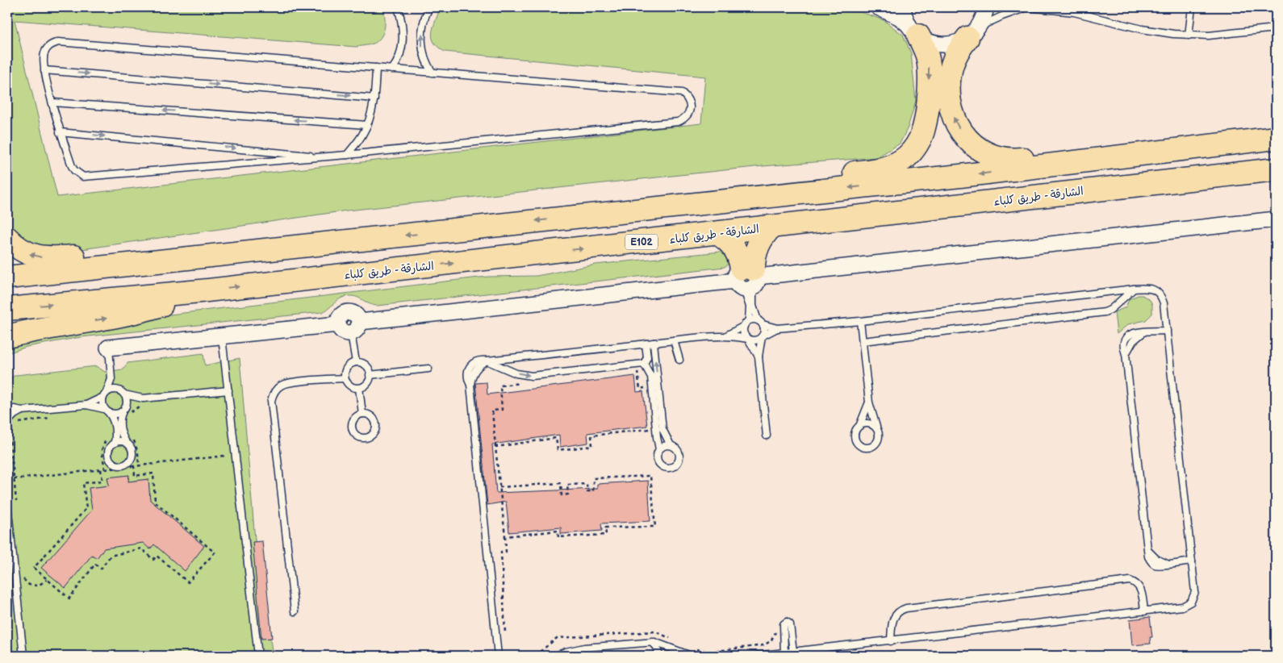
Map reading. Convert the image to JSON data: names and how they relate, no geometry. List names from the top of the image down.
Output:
{
  "streets": {
    "highway": ["الشارقة - طريق كلباء", "E102"]
  }
}
